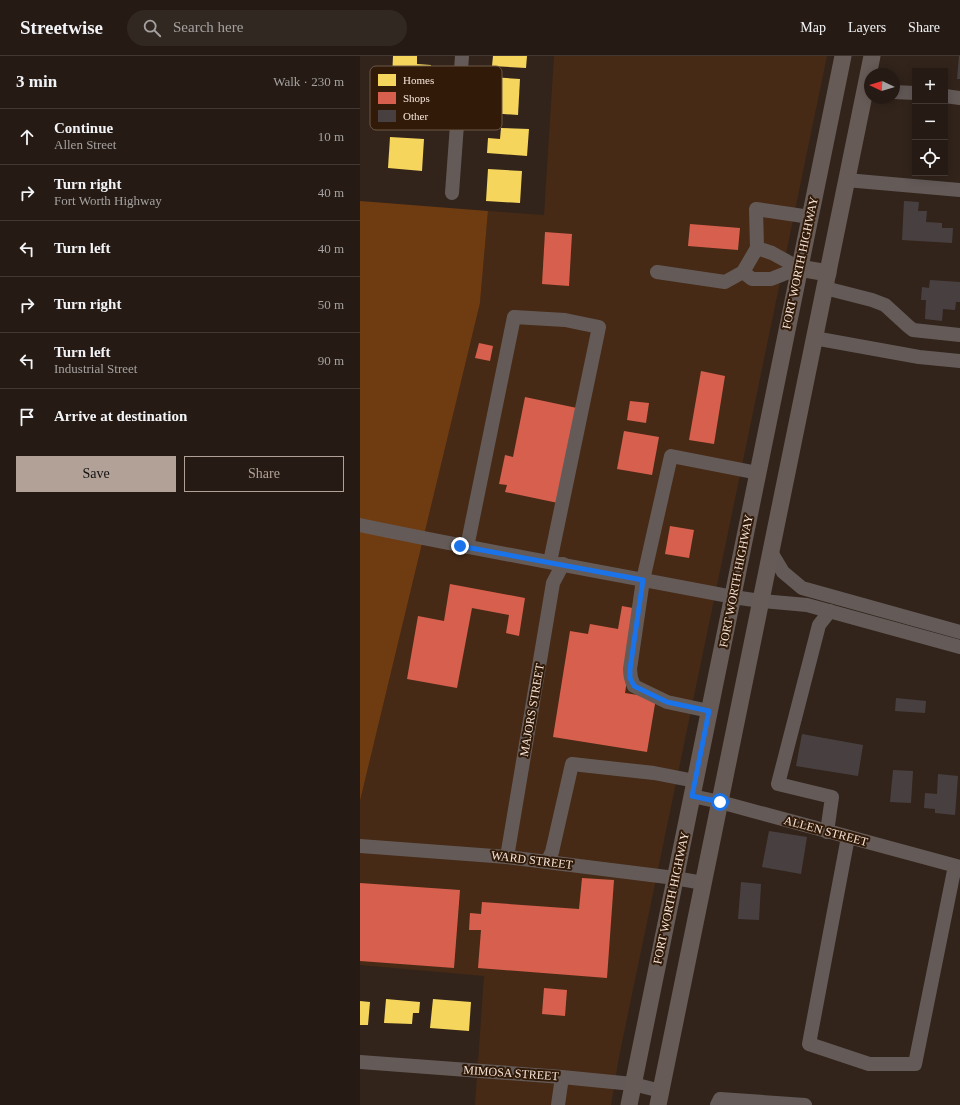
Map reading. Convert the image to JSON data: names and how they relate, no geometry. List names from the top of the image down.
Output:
{
  "streets": {
    "main road": ["FORT WORTH HIGHWAY"],
    "street": [
      "MAJORS STREET",
      "ALLEN STREET",
      "WARD STREET",
      "MIMOSA STREET"
    ]
  },
  "crossings": [
    ["FORT WORTH HIGHWAY", "ALLEN STREET"],
    ["FORT WORTH HIGHWAY", "WARD STREET"],
    ["FORT WORTH HIGHWAY", "MIMOSA STREET"],
    ["MAJORS STREET", "WARD STREET"],
    ["ALLEN STREET", "WARD STREET"]
  ],
  "legend": ["Homes", "Shops", "Other"],
  "north": "left",
  "page": {
    "header": "Streetwise",
    "search": "Search here",
    "nav": ["Map", "Layers", "Share"],
    "heading": ["3 min", "Walk · 230 m"],
    "map_buttons": ["+", "−"],
    "list": [
      ["Continue", "Allen Street", "10 m"],
      ["Turn right", "Fort Worth Highway", "40 m"],
      ["Turn left", "40 m"],
      ["Turn right", "50 m"],
      ["Turn left", "Industrial Street", "90 m"],
      "Arrive at destination"
    ],
    "buttons": ["Save", "Share"]
  }
}
